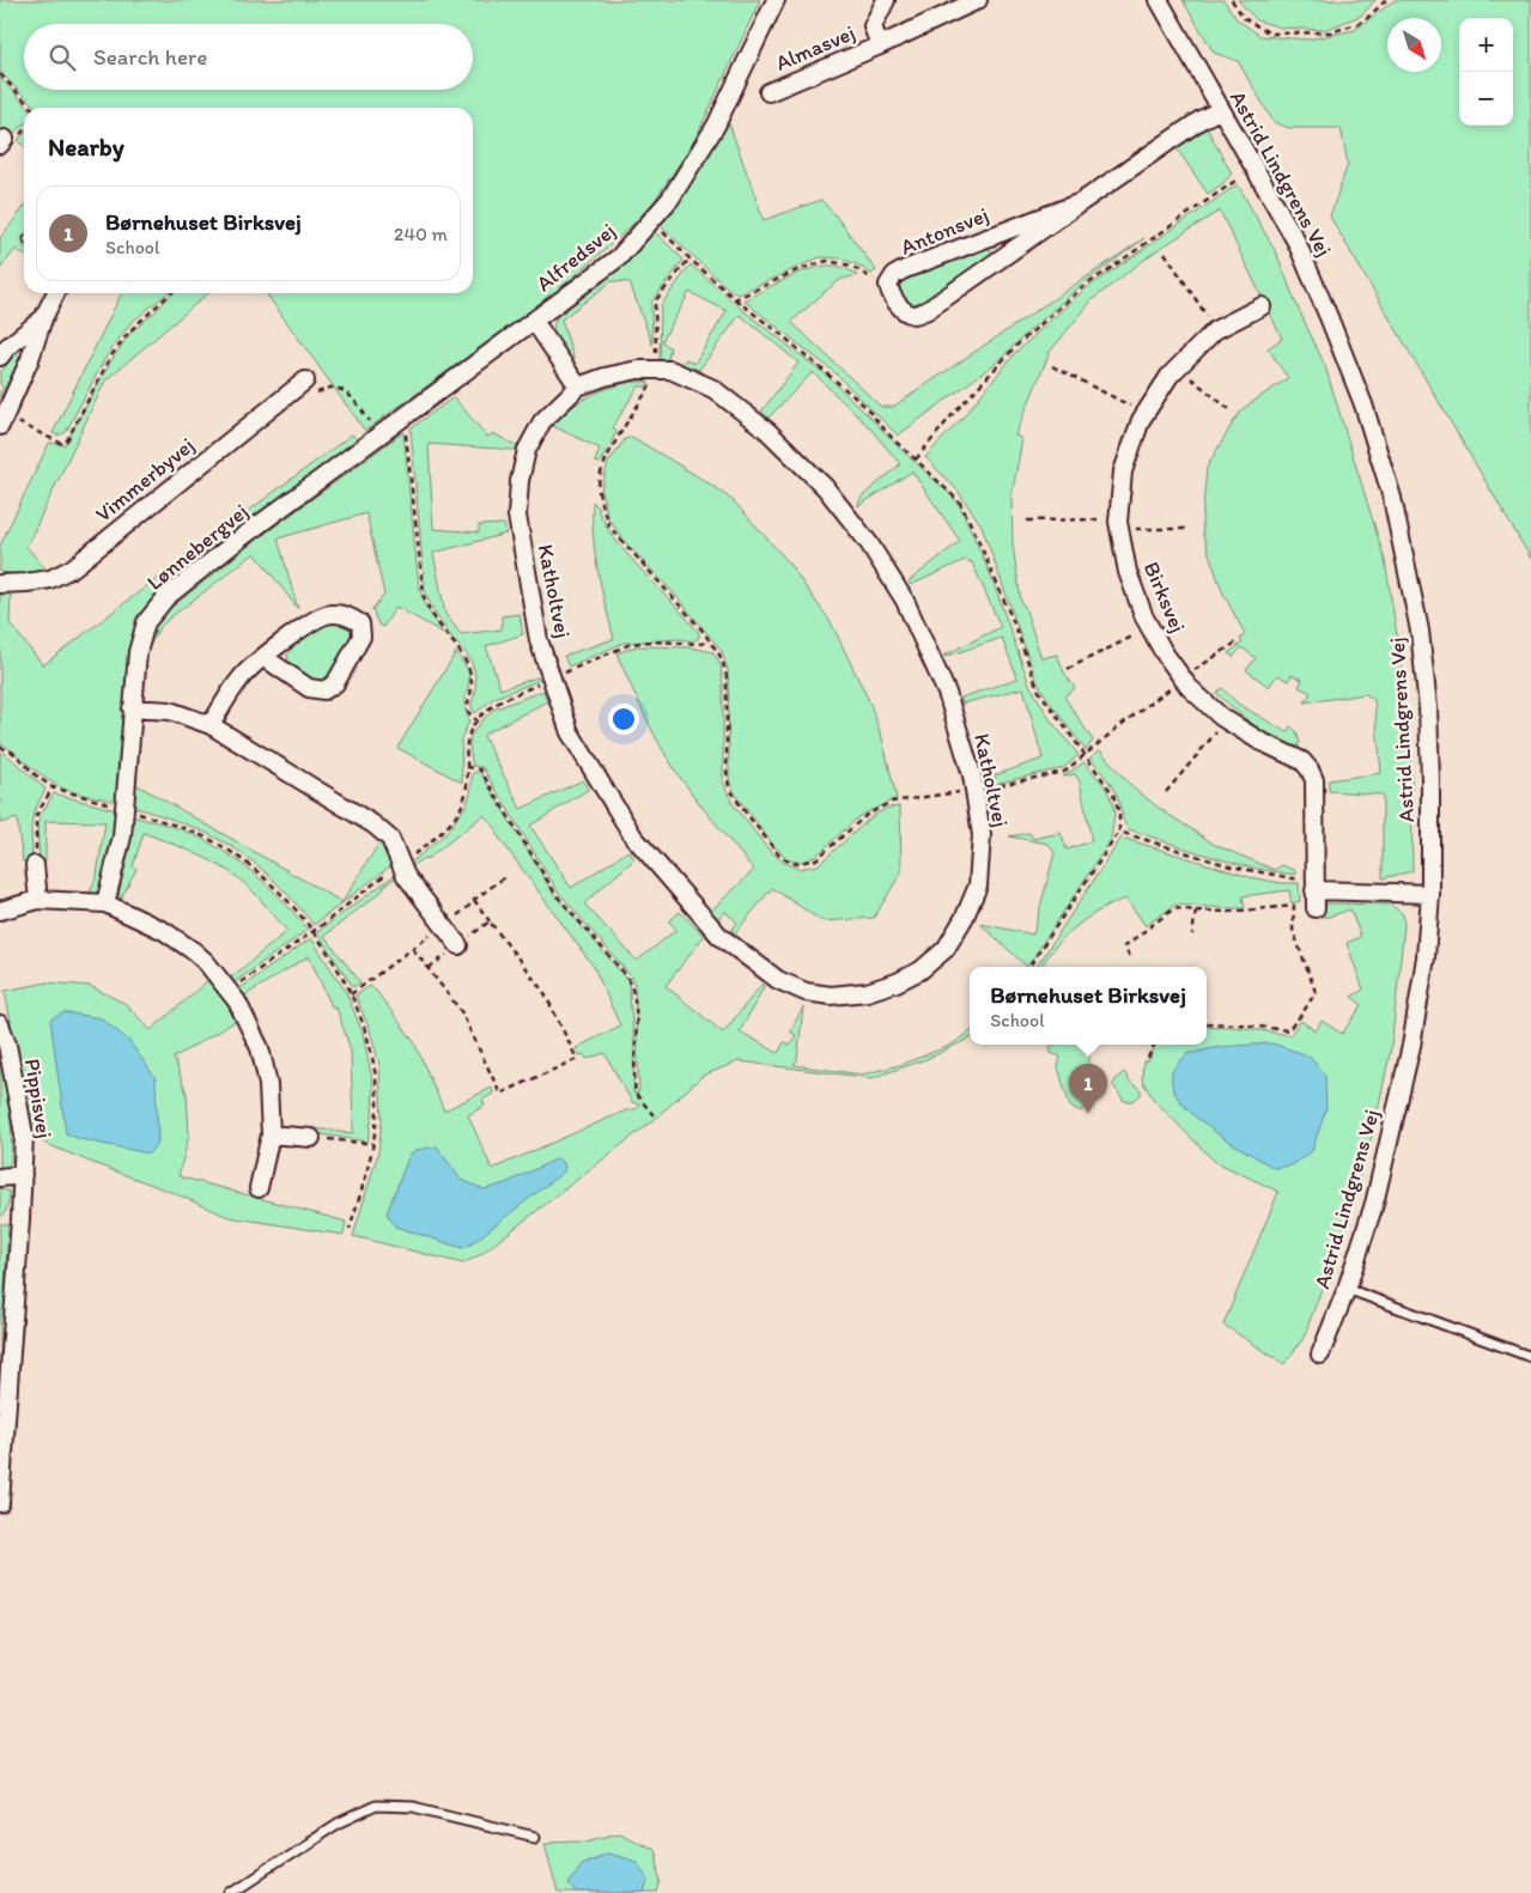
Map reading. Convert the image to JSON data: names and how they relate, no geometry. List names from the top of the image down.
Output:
{
  "streets": {
    "street": [
      "Almasvej",
      "Astrid Lindgrens Vej",
      "Antonsvej",
      "Alfredsvej",
      "Vimmerbyvej",
      "Lønnebergvej",
      "Katholtvej",
      "Birksvej",
      "Pippisvej"
    ]
  },
  "crossings": [
    ["Astrid Lindgrens Vej", "Antonsvej"],
    ["Alfredsvej", "Lønnebergvej"]
  ],
  "north": "bottom right",
  "page": {
    "map_buttons": ["+", "−"],
    "search": "Search here",
    "heading": "Nearby",
    "list": [
      {
        "mark": "1",
        "name": "Børnehuset Birksvej",
        "note": "School",
        "value": "240 m"
      }
    ],
    "popup": ["Børnehuset Birksvej", "School"],
    "pins": "1"
  }
}
